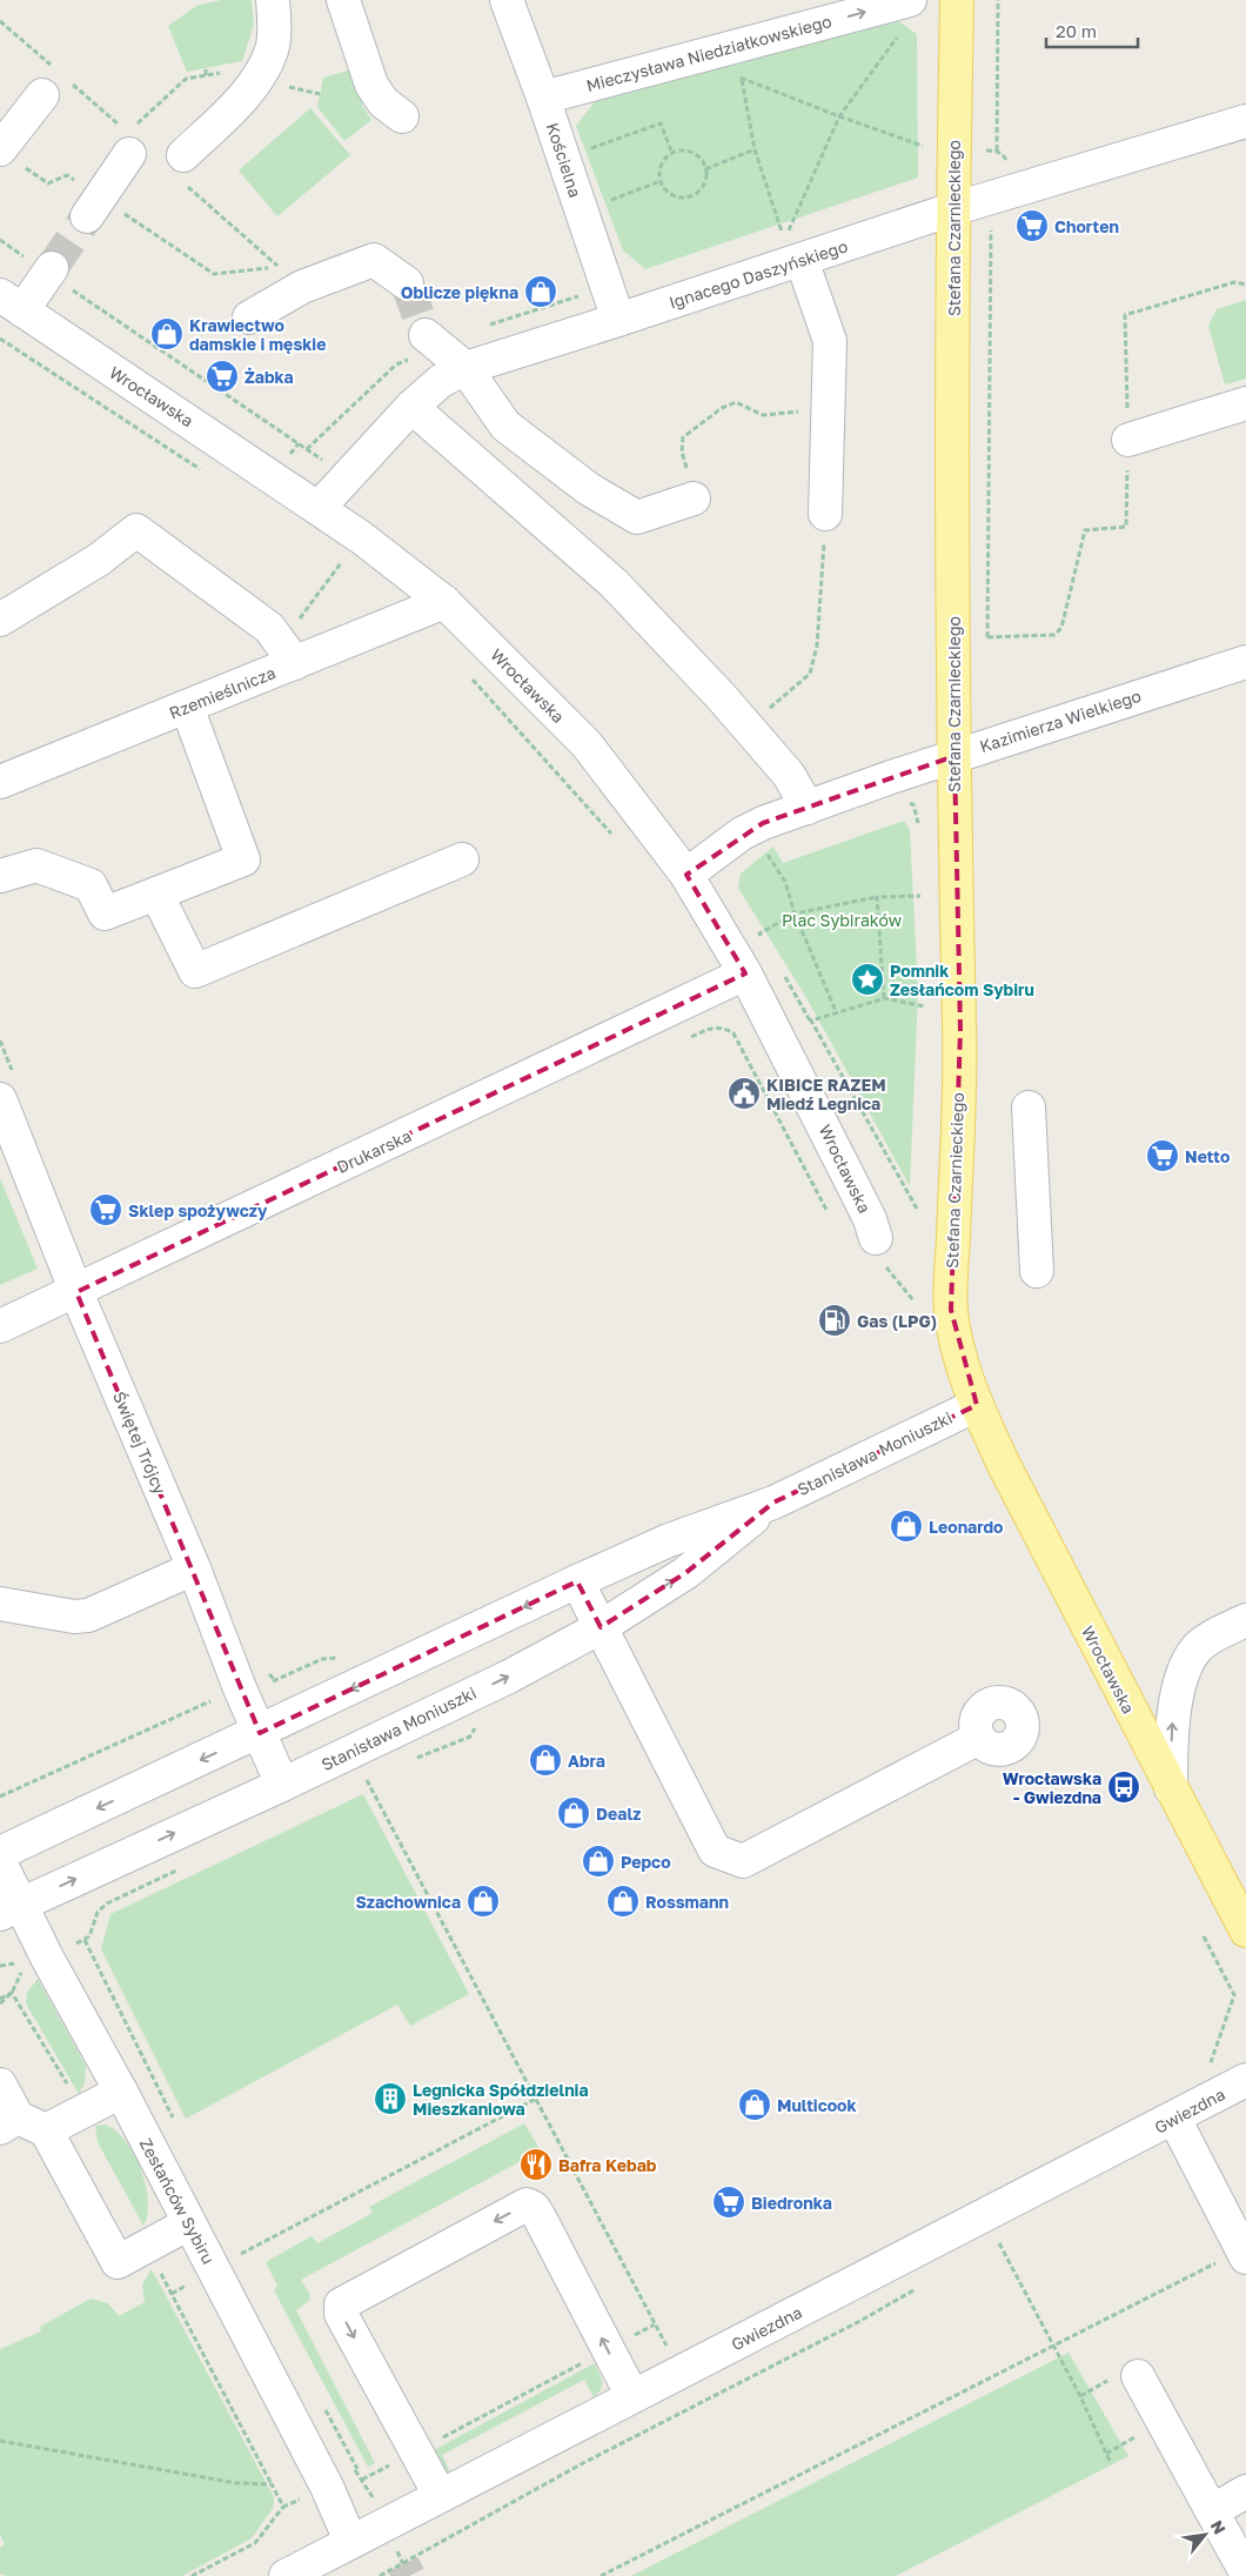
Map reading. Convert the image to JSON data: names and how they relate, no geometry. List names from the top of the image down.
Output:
{
  "streets": {
    "main road": ["Stefana Czarnieckiego", "Wrocławska"],
    "street": [
      "Mieczysława Niedziałkowskiego",
      "Kościelna",
      "Ignacego Daszyńskiego",
      "Rzemieślnicza",
      "Kazimierza Wielkiego",
      "Drukarska",
      "Świętej Trójcy",
      "Stanisława Moniuszki",
      "Gwiezdna",
      "Zesłańców Sybiru"
    ]
  },
  "crossings": [
    ["Mieczysława Niedziałkowskiego", "Kościelna"],
    ["Kościelna", "Ignacego Daszyńskiego"],
    ["Stefana Czarnieckiego", "Ignacego Daszyńskiego"],
    ["Stefana Czarnieckiego", "Wrocławska"],
    ["Stefana Czarnieckiego", "Kazimierza Wielkiego"],
    ["Stefana Czarnieckiego", "Stanisława Moniuszki"],
    ["Ignacego Daszyńskiego", "Wrocławska"],
    ["Wrocławska", "Rzemieślnicza"],
    ["Wrocławska", "Kazimierza Wielkiego"],
    ["Wrocławska", "Drukarska"],
    ["Wrocławska", "Stanisława Moniuszki"],
    ["Drukarska", "Świętej Trójcy"],
    ["Świętej Trójcy", "Stanisława Moniuszki"],
    ["Stanisława Moniuszki", "Zesłańców Sybiru"],
    ["Gwiezdna", "Zesłańców Sybiru"]
  ],
  "one_way": ["Mieczysława Niedziałkowskiego"],
  "parks": ["Plac Sybiraków"],
  "places": {
    "supermarket": [
      "Chorten",
      "Żabka",
      "Netto",
      "Sklep spożywczy",
      "Biedronka"
    ],
    "shop": [
      "Oblicze piękna",
      "Krawiectwo damskie i męskie",
      "Leonardo",
      "Abra",
      "Dealz",
      "Pepco",
      "Szachownica",
      "Rossmann",
      "Multicook"
    ],
    "place": ["Pomnik Zesłańcom Sybiru"],
    "public building": ["KIBICE RAZEM Miedź Legnica"],
    "fuel station": ["Gas (LPG)"],
    "bus stop": ["Wrocławska - Gwiezdna"],
    "building": ["Legnicka Spółdzielnia Mieszkaniowa"],
    "restaurant": ["Bafra Kebab"]
  },
  "scale_bar": "20 m",
  "north": "top right"
}
